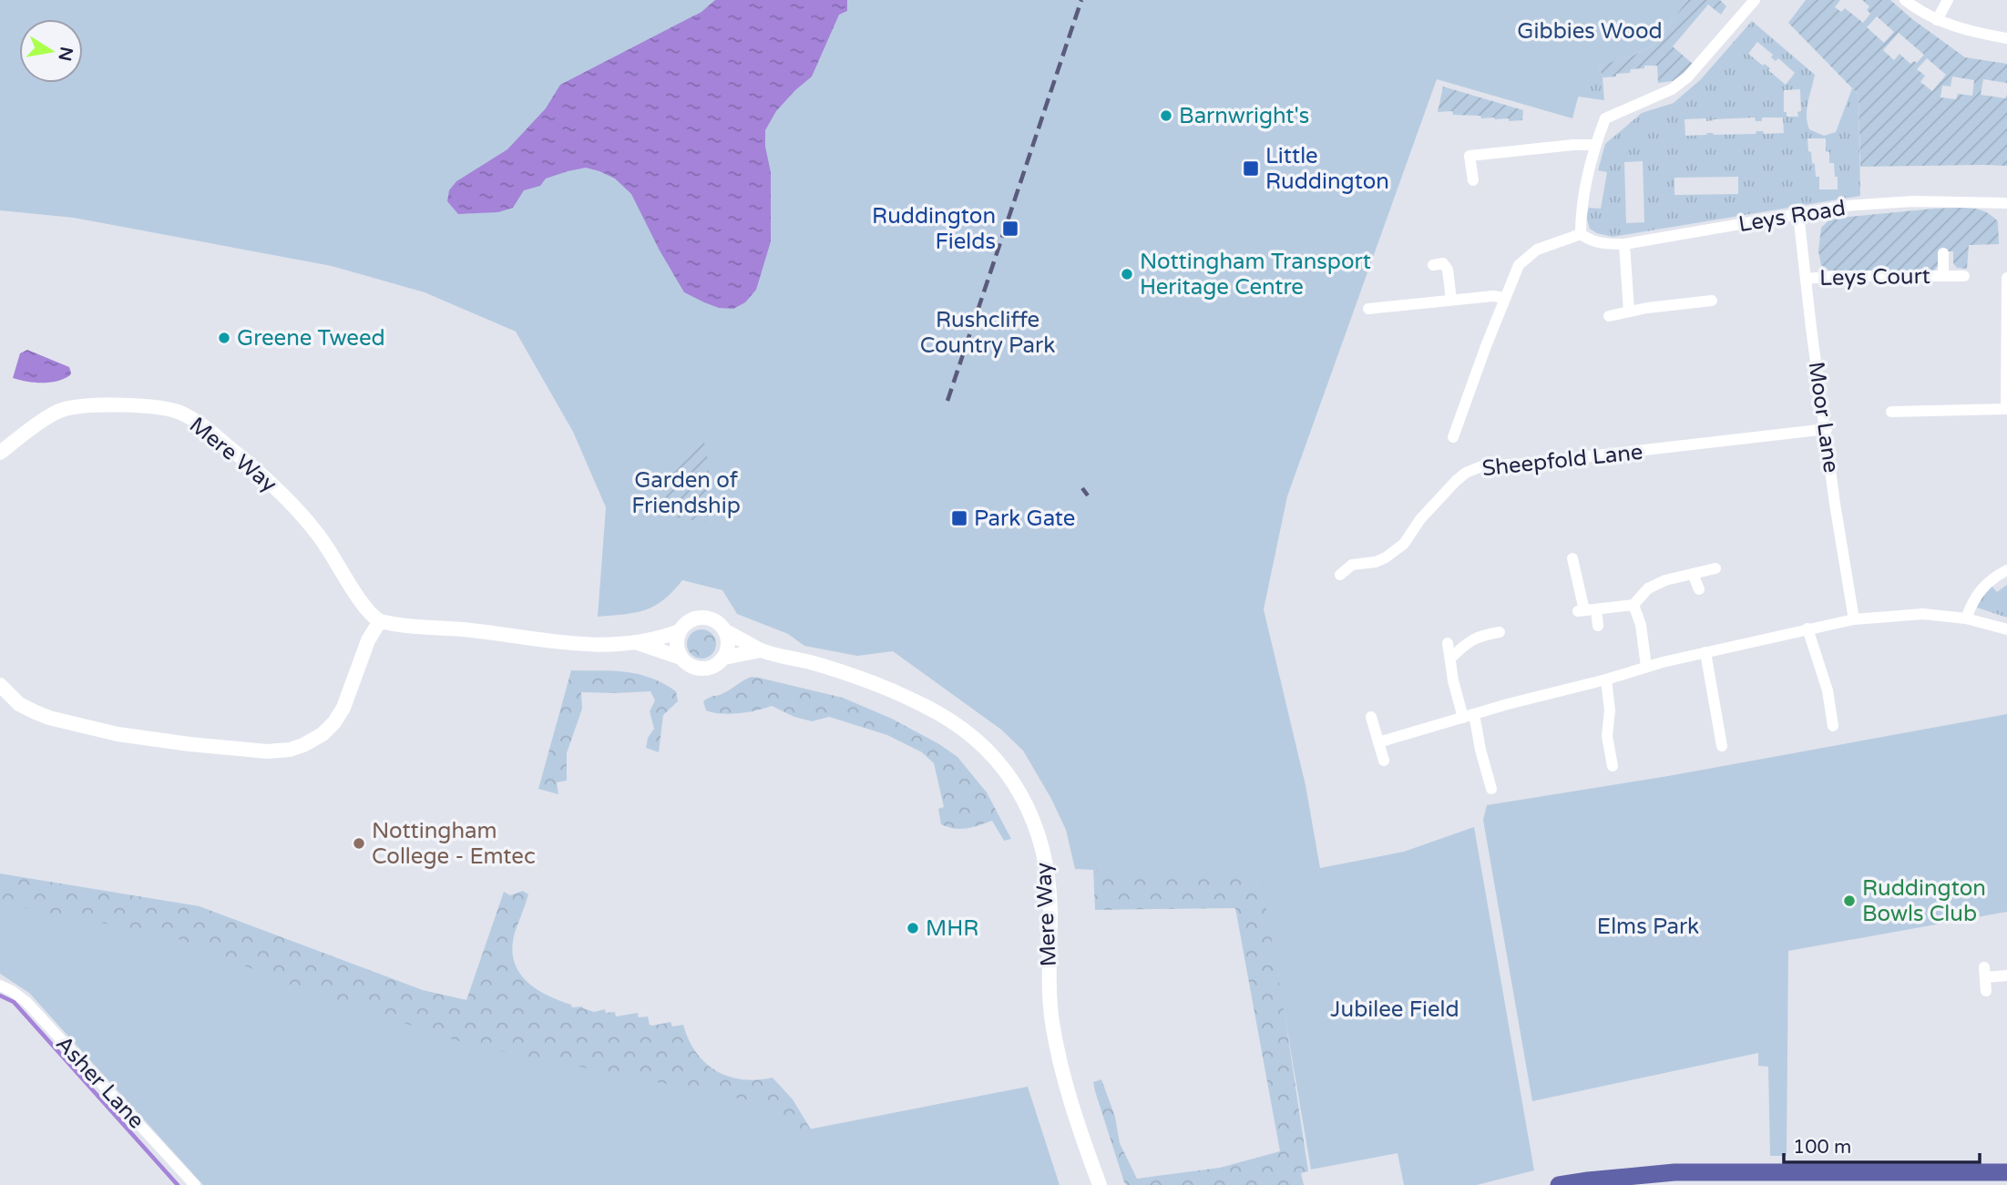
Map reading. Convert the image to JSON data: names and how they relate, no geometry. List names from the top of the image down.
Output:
{
  "streets": {
    "street": [
      "Leys Road",
      "Leys Court",
      "Moor Lane",
      "Mere Way",
      "Sheepfold Lane",
      "Asher Lane"
    ]
  },
  "crossings": [
    ["Leys Road", "Moor Lane"],
    ["Leys Court", "Moor Lane"],
    ["Moor Lane", "Sheepfold Lane"]
  ],
  "parks": [
    "Gibbies Wood",
    "Rushcliffe Country Park",
    "Garden of Friendship",
    "Elms Park",
    "Jubilee Field"
  ],
  "places": {
    "other": [
      "Barnwright's",
      "Nottingham Transport Heritage Centre",
      "Greene Tweed",
      "Nottingham College - Emtec",
      "Ruddington Bowls Club",
      "MHR"
    ],
    "transit": ["Little Ruddington", "Ruddington Fields", "Park Gate"]
  },
  "scale_bar": "100 m",
  "north": "right"
}
